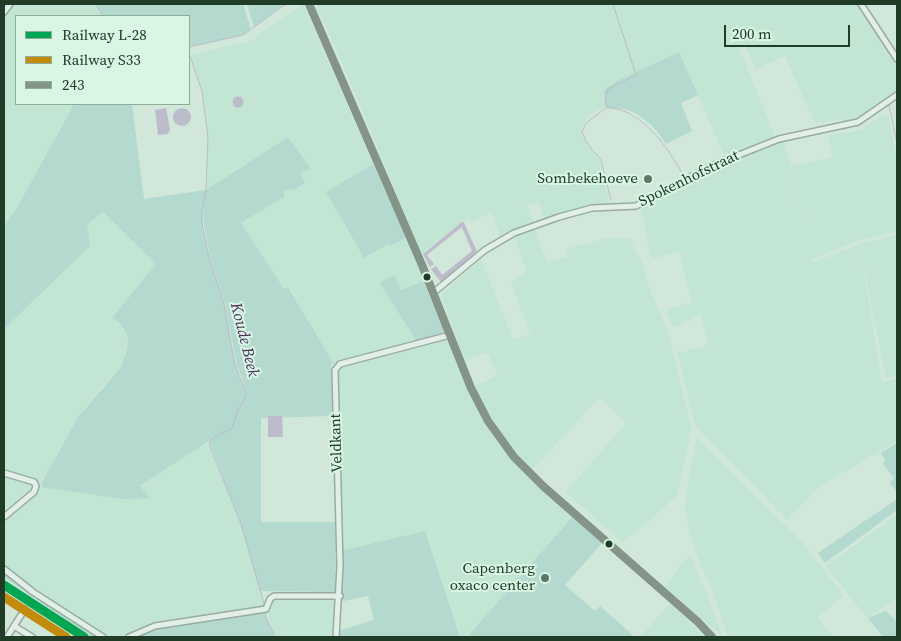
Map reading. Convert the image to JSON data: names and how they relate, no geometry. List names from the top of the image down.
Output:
{
  "streets": {
    "street": ["Spokenhofstraat", "Veldkant"]
  },
  "water": ["Koude Beek"],
  "places": ["Sombekehoeve", "Capenberg oxaco center"],
  "lines": ["transit line 243", "rail line L-28", "rail line S33"],
  "legend": ["Railway L-28", "Railway S33", "243"],
  "scale_bar": "200 m"
}
